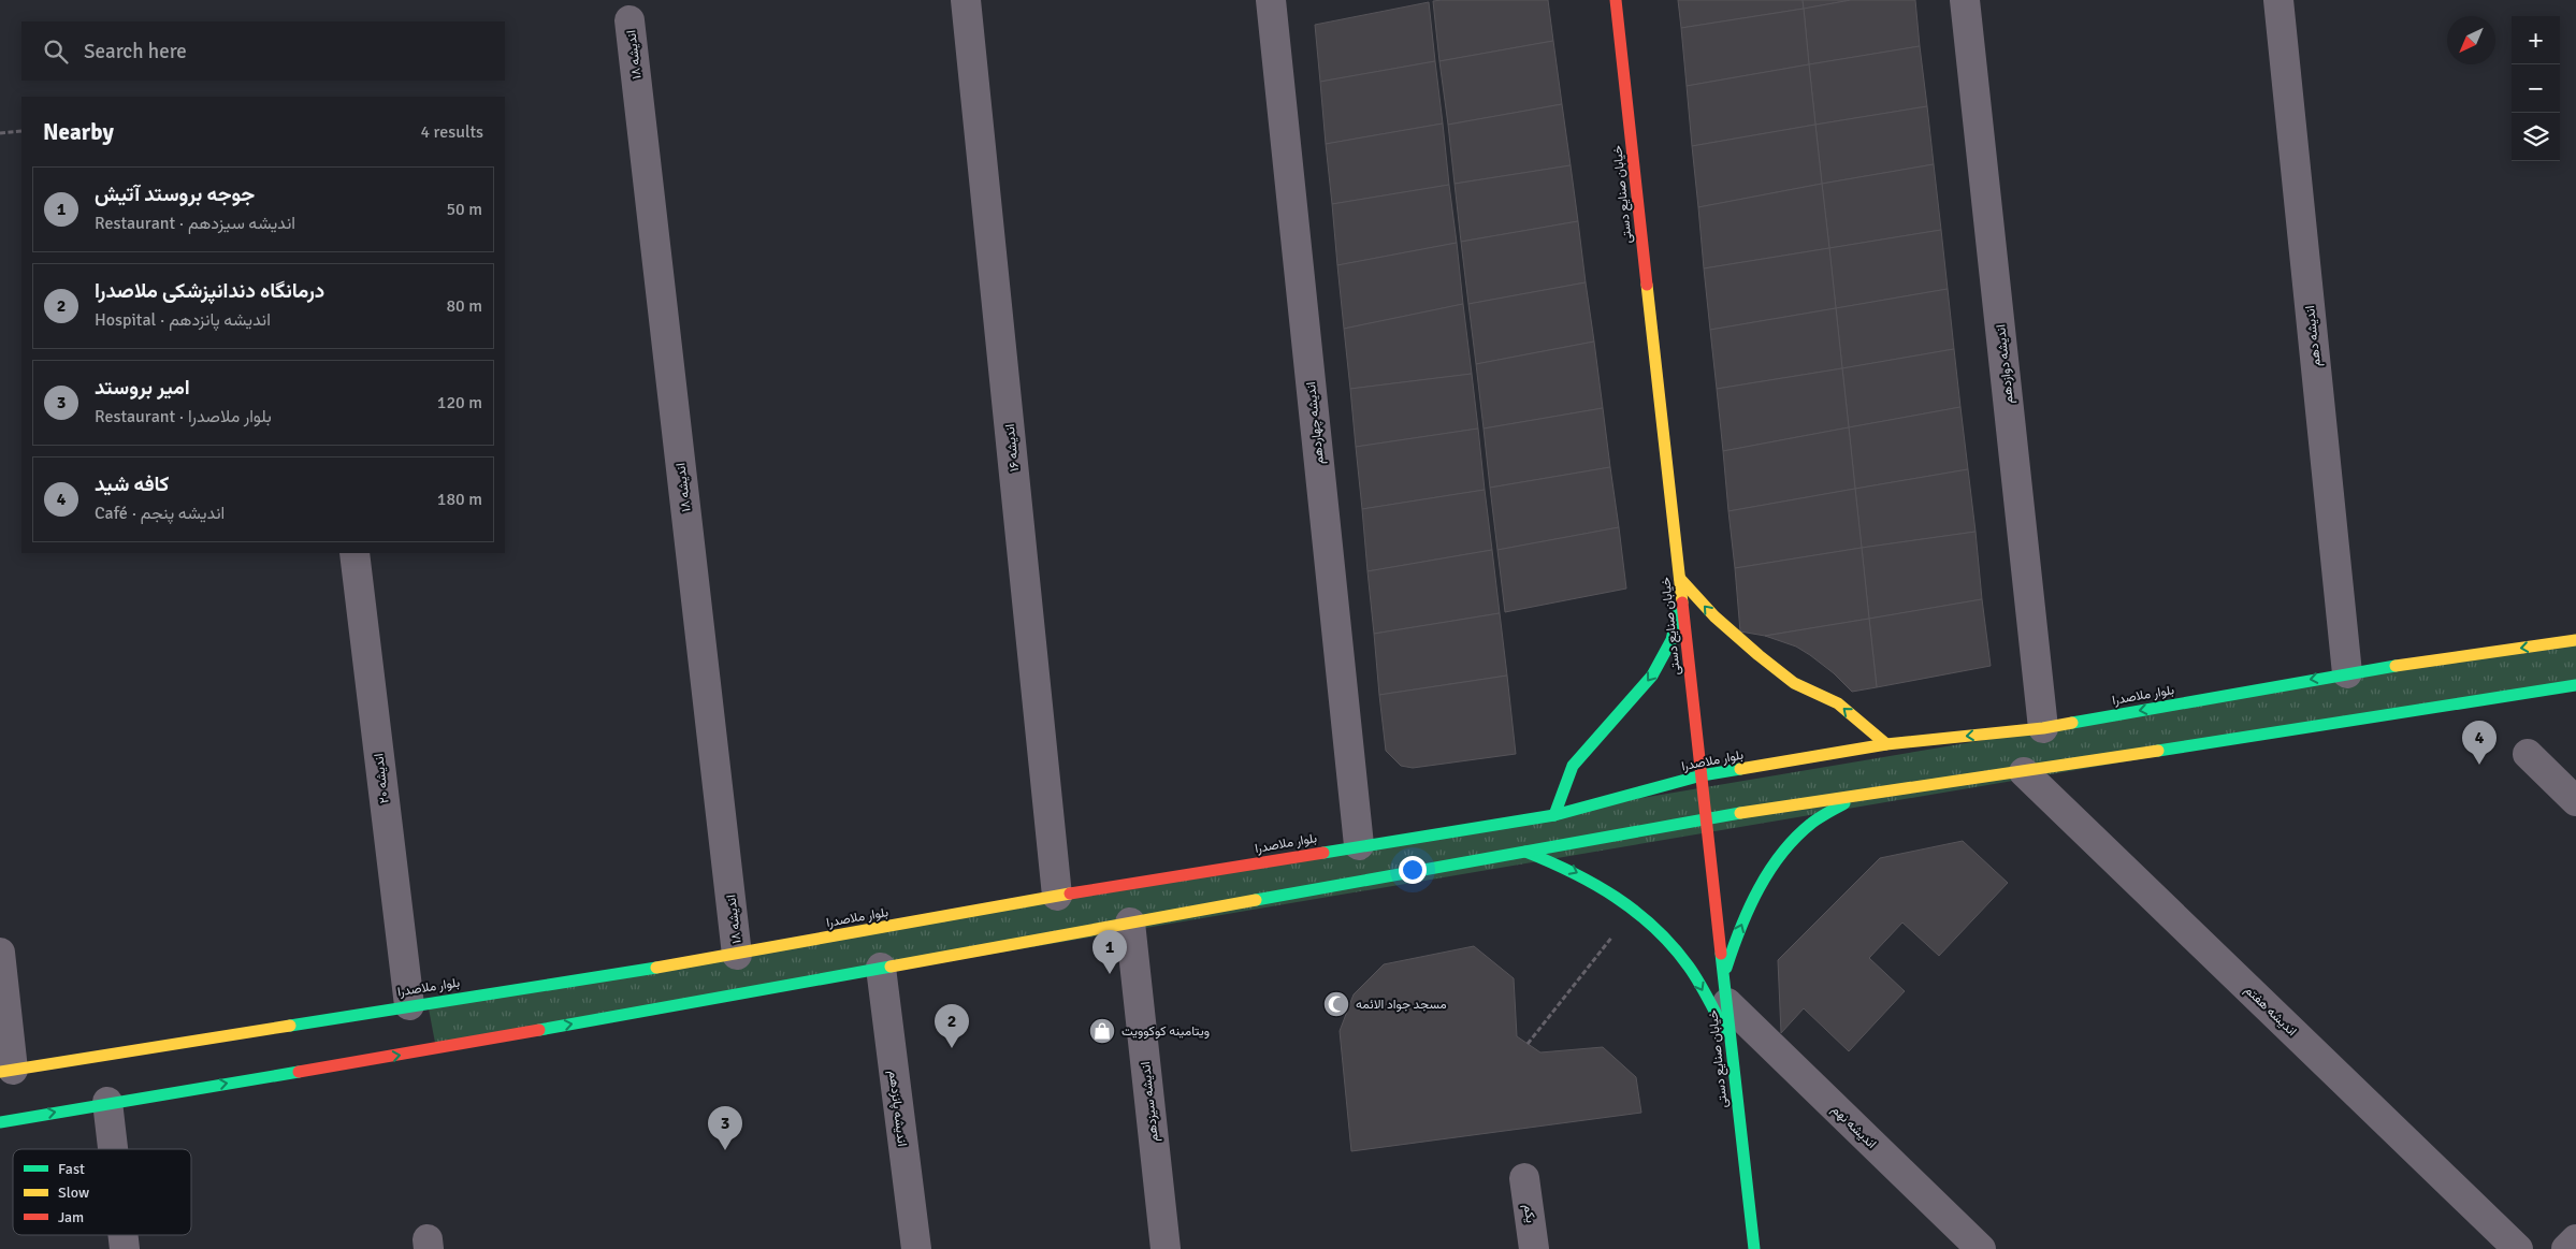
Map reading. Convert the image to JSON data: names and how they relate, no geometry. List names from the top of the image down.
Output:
{
  "streets": {
    "street": [
      "اندیشه ۱۸",
      "خیابان صنایع دستی",
      "اندیشه دهم",
      "اندیشه دوازدهم",
      "اندیشه چهاردهم",
      "اندیشه ۱۶",
      "بلوار ملاصدرا",
      "اندیشه ۲۰",
      "اندیشه هفتم",
      "اندیشه سیزدهم",
      "اندیشه پانزدهم",
      "اندیشه نهم",
      "یکم"
    ]
  },
  "crossings": [
    ["اندیشه ۱۸", "بلوار ملاصدرا"],
    ["خیابان صنایع دستی", "بلوار ملاصدرا"],
    ["خیابان صنایع دستی", "اندیشه نهم"],
    ["اندیشه دهم", "بلوار ملاصدرا"],
    ["اندیشه دوازدهم", "بلوار ملاصدرا"],
    ["اندیشه چهاردهم", "بلوار ملاصدرا"],
    ["اندیشه ۱۶", "بلوار ملاصدرا"],
    ["بلوار ملاصدرا", "اندیشه ۲۰"]
  ],
  "places": {
    "mosque": ["مسجد جواد الائمه"],
    "shop": ["ویتامینه کوکوویت"]
  },
  "legend": ["Fast", "Slow", "Jam"],
  "north": "bottom left",
  "page": {
    "map_buttons": ["+", "−"],
    "search": "Search here",
    "heading": ["Nearby", "4 results"],
    "list": [
      {
        "mark": "1",
        "name": "جوجه بروستد آتیش",
        "note": "Restaurant · اندیشه سیزدهم",
        "value": "50 m"
      },
      {
        "mark": "2",
        "name": "درمانگاه دندانپزشکی ملاصدرا",
        "note": "Hospital · اندیشه پانزدهم",
        "value": "80 m"
      },
      {
        "mark": "3",
        "name": "امیر بروستد",
        "note": "Restaurant · بلوار ملاصدرا",
        "value": "120 m"
      },
      {
        "mark": "4",
        "name": "کافه شید",
        "note": "Café · اندیشه پنجم",
        "value": "180 m"
      }
    ],
    "pins": [
      "4",
      "1",
      "2",
      "3"
    ]
  }
}
